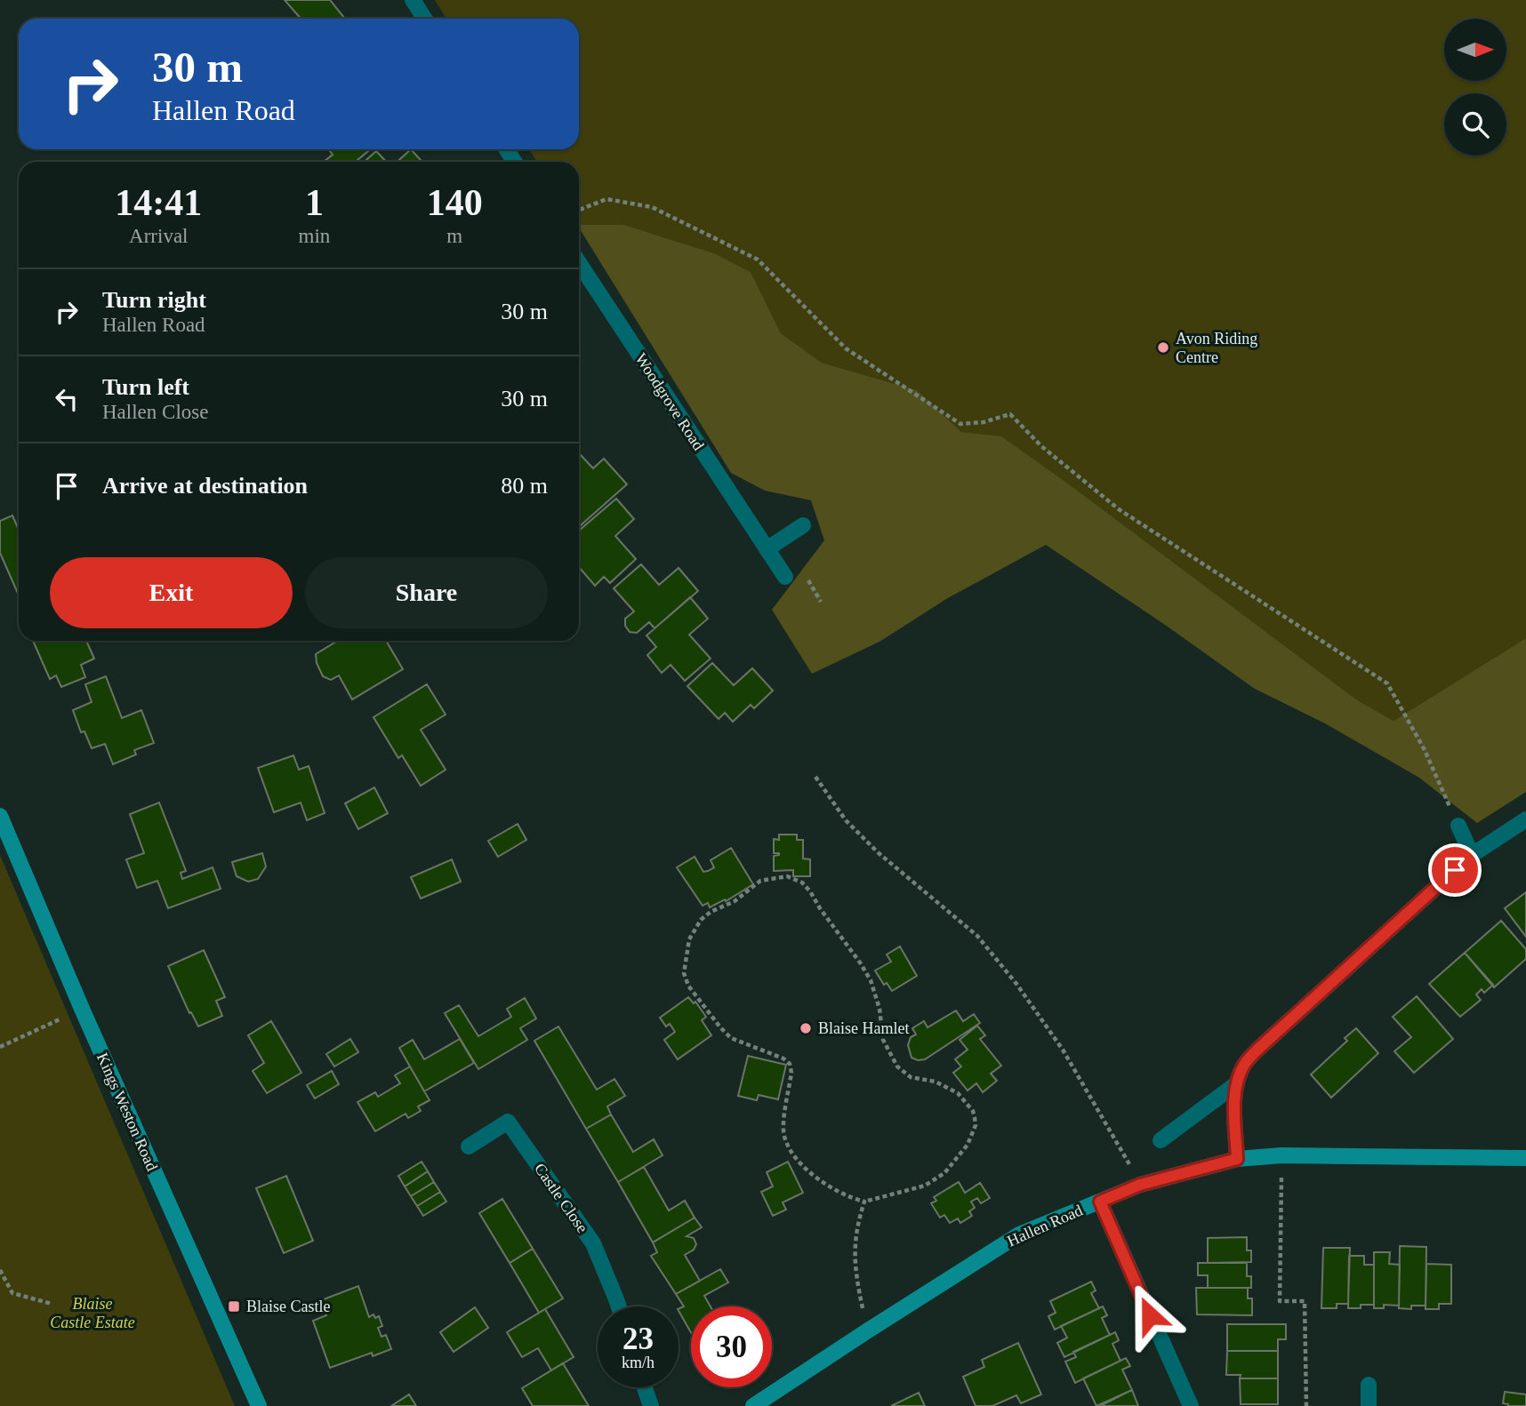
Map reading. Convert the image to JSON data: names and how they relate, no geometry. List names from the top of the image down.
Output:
{
  "streets": {
    "main road": ["Kings Weston Road", "Hallen Road"],
    "street": ["Woodgrove Road", "Castle Close"]
  },
  "parks": ["Blaise Castle Estate"],
  "places": {
    "other": ["Avon Riding Centre", "Blaise Hamlet"],
    "transit": ["Blaise Castle"]
  },
  "north": "right",
  "page": {
    "turn": ["30 m", "Hallen Road"],
    "eta": [
      "14:41",
      "Arrival",
      "1",
      "min",
      "140",
      "m"
    ],
    "list": [
      {
        "name": "Turn right",
        "note": "Hallen Road",
        "value": "30 m"
      },
      {
        "name": "Turn left",
        "note": "Hallen Close",
        "value": "30 m"
      },
      {
        "name": "Arrive at destination",
        "value": "80 m"
      }
    ],
    "buttons": ["Exit", "Share"],
    "speed": "23 km/h",
    "limit": "30"
  }
}
